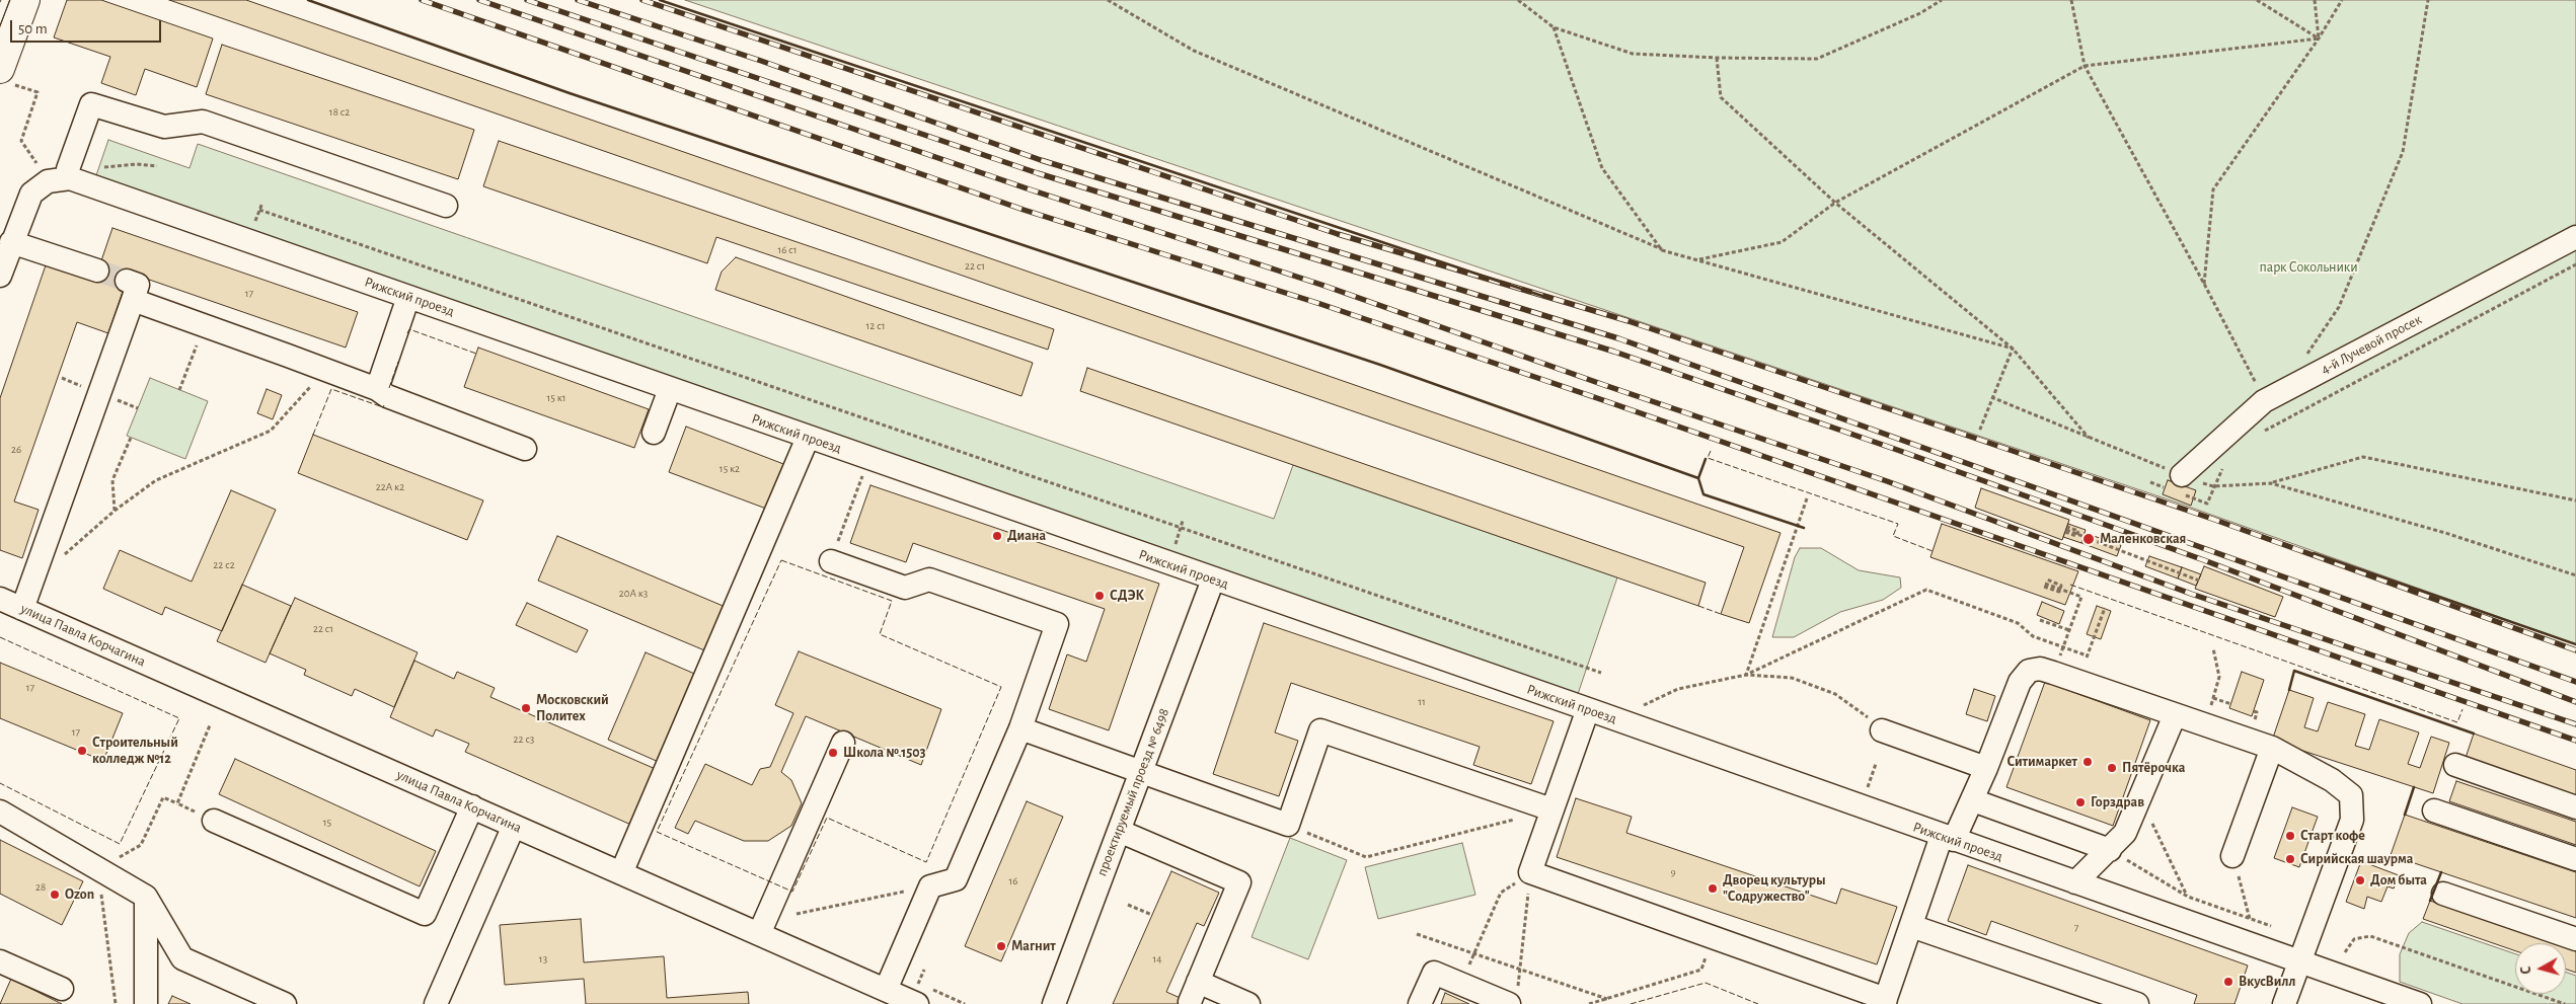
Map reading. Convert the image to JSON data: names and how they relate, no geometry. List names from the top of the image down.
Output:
{
  "streets": {
    "street": [
      "Рижский проезд",
      "4-й Лучевой просек",
      "улица Павла Корчагина",
      "проектируемый проезд № 6498"
    ]
  },
  "crossings": [
    ["Рижский проезд", "проектируемый проезд № 6498"]
  ],
  "parks": ["парк Сокольники"],
  "places": [
    "Диана",
    "Маленковская",
    "СДЭК",
    "Московский Политех",
    "Строительный колледж №12",
    "Школа № 1503",
    "Ситимаркет",
    "Пятёрочка",
    "Горздрав",
    "Старт кофе",
    "Сирийская шаурма",
    "Дом быта",
    "Дворец культуры \"Содружество\"",
    "Ozon",
    "Магнит",
    "ВкусВилл"
  ],
  "house_numbers": [
    "18 с2",
    "16 с1",
    "22 с1",
    "17",
    "12 с1",
    "15 к1",
    "26",
    "15 к2",
    "22А к2",
    "22 с2",
    "20А к3",
    "22 с1",
    "17",
    "11",
    "17",
    "22 с3",
    "15",
    "9",
    "16",
    "28",
    "7",
    "13",
    "14"
  ],
  "scale_bar": "50 m",
  "north": "left"
}
